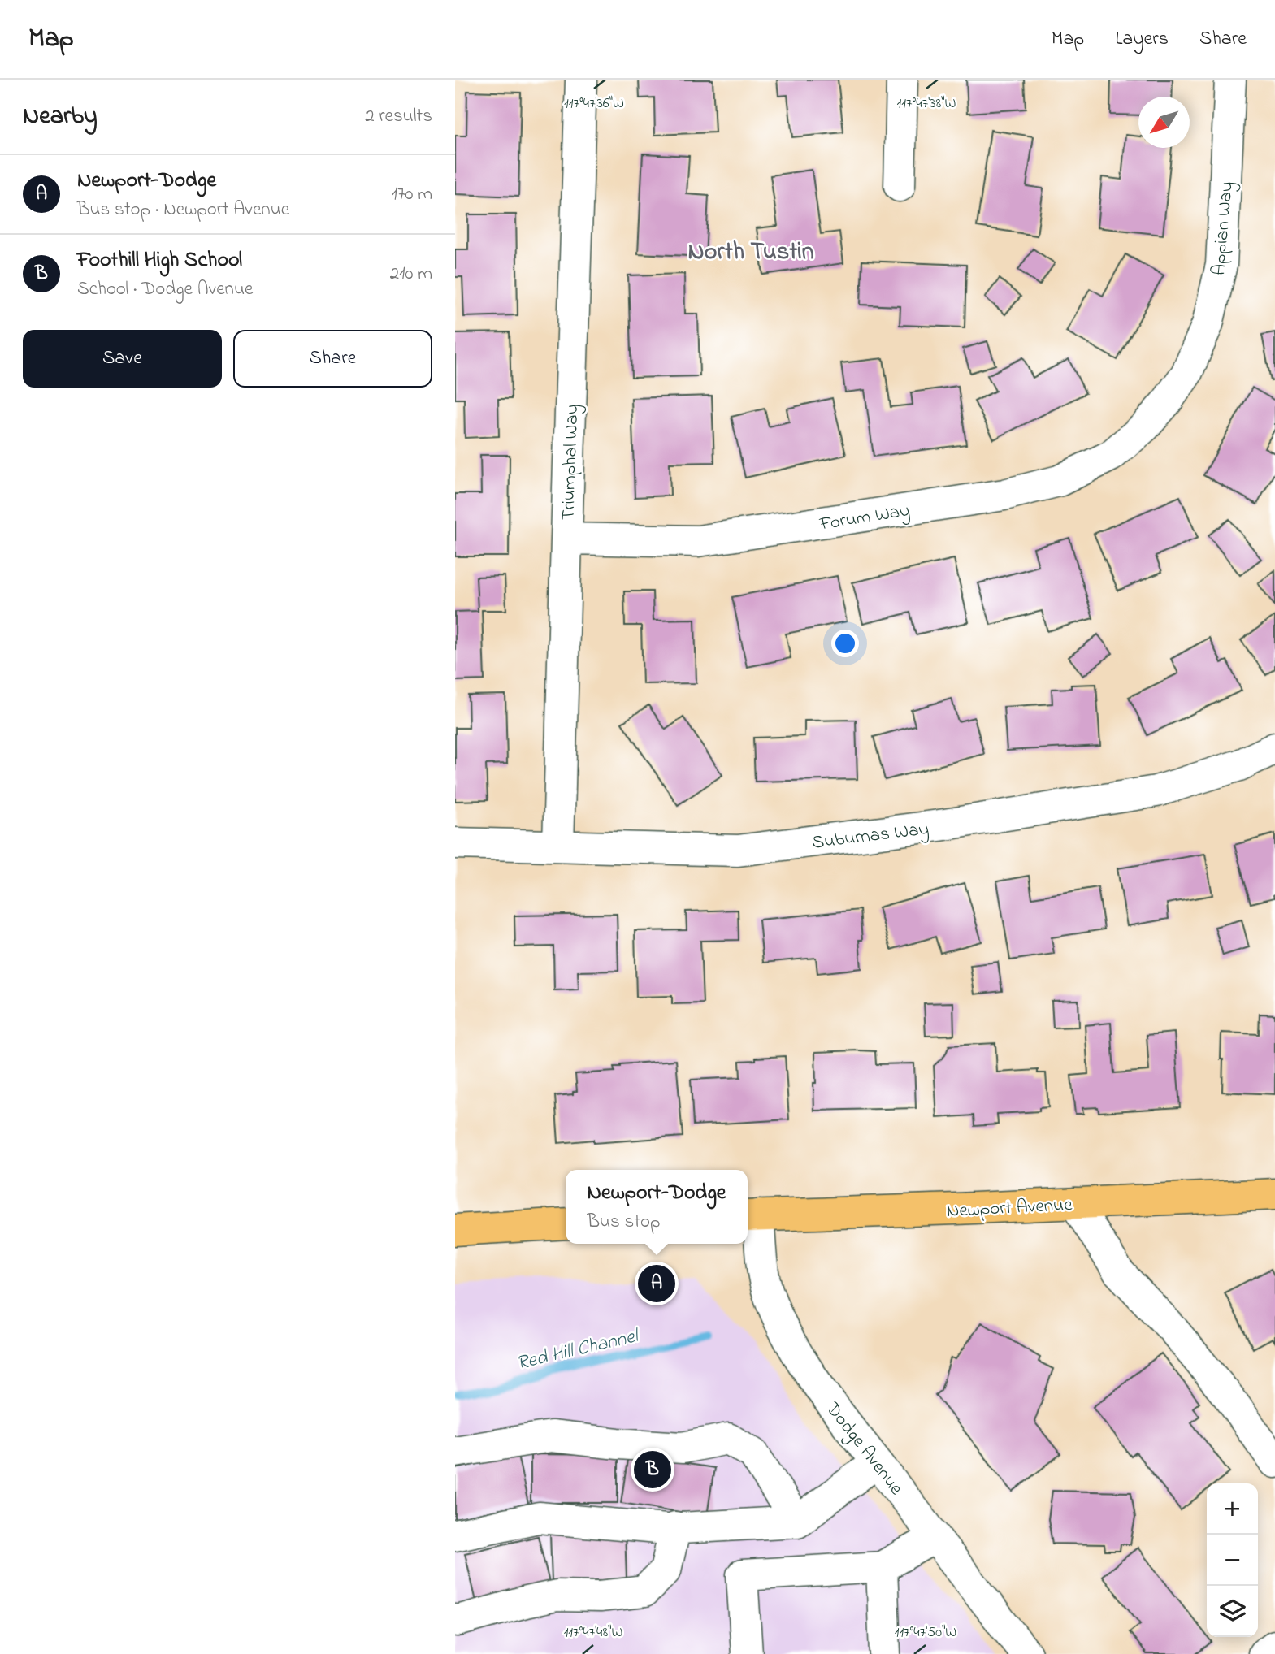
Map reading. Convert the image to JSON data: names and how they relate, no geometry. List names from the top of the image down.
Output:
{
  "streets": {
    "main road": ["Newport Avenue"],
    "street": [
      "Appian Way",
      "Triumphal Way",
      "Forum Way",
      "Suburnas Way",
      "Dodge Avenue"
    ]
  },
  "crossings": [
    ["Appian Way", "Forum Way"],
    ["Triumphal Way", "Forum Way"],
    ["Triumphal Way", "Suburnas Way"],
    ["Newport Avenue", "Dodge Avenue"]
  ],
  "districts": ["North Tustin"],
  "water": ["Red Hill Channel"],
  "north": "bottom left",
  "page": {
    "header": "Map",
    "nav": ["Map", "Layers", "Share"],
    "heading": ["Nearby", "2 results"],
    "list": [
      {
        "mark": "A",
        "name": "Newport-Dodge",
        "note": "Bus stop · Newport Avenue",
        "value": "170 m"
      },
      {
        "mark": "B",
        "name": "Foothill High School",
        "note": "School · Dodge Avenue",
        "value": "210 m"
      }
    ],
    "buttons": ["Save", "Share"],
    "popup": ["Newport-Dodge", "Bus stop"],
    "pins": ["A", "B"],
    "map_buttons": ["+", "−"]
  },
  "coordinates": [
    "117°47'36\"W",
    "117°47'38\"W",
    "117°47'48\"W",
    "117°47'50\"W"
  ]
}
